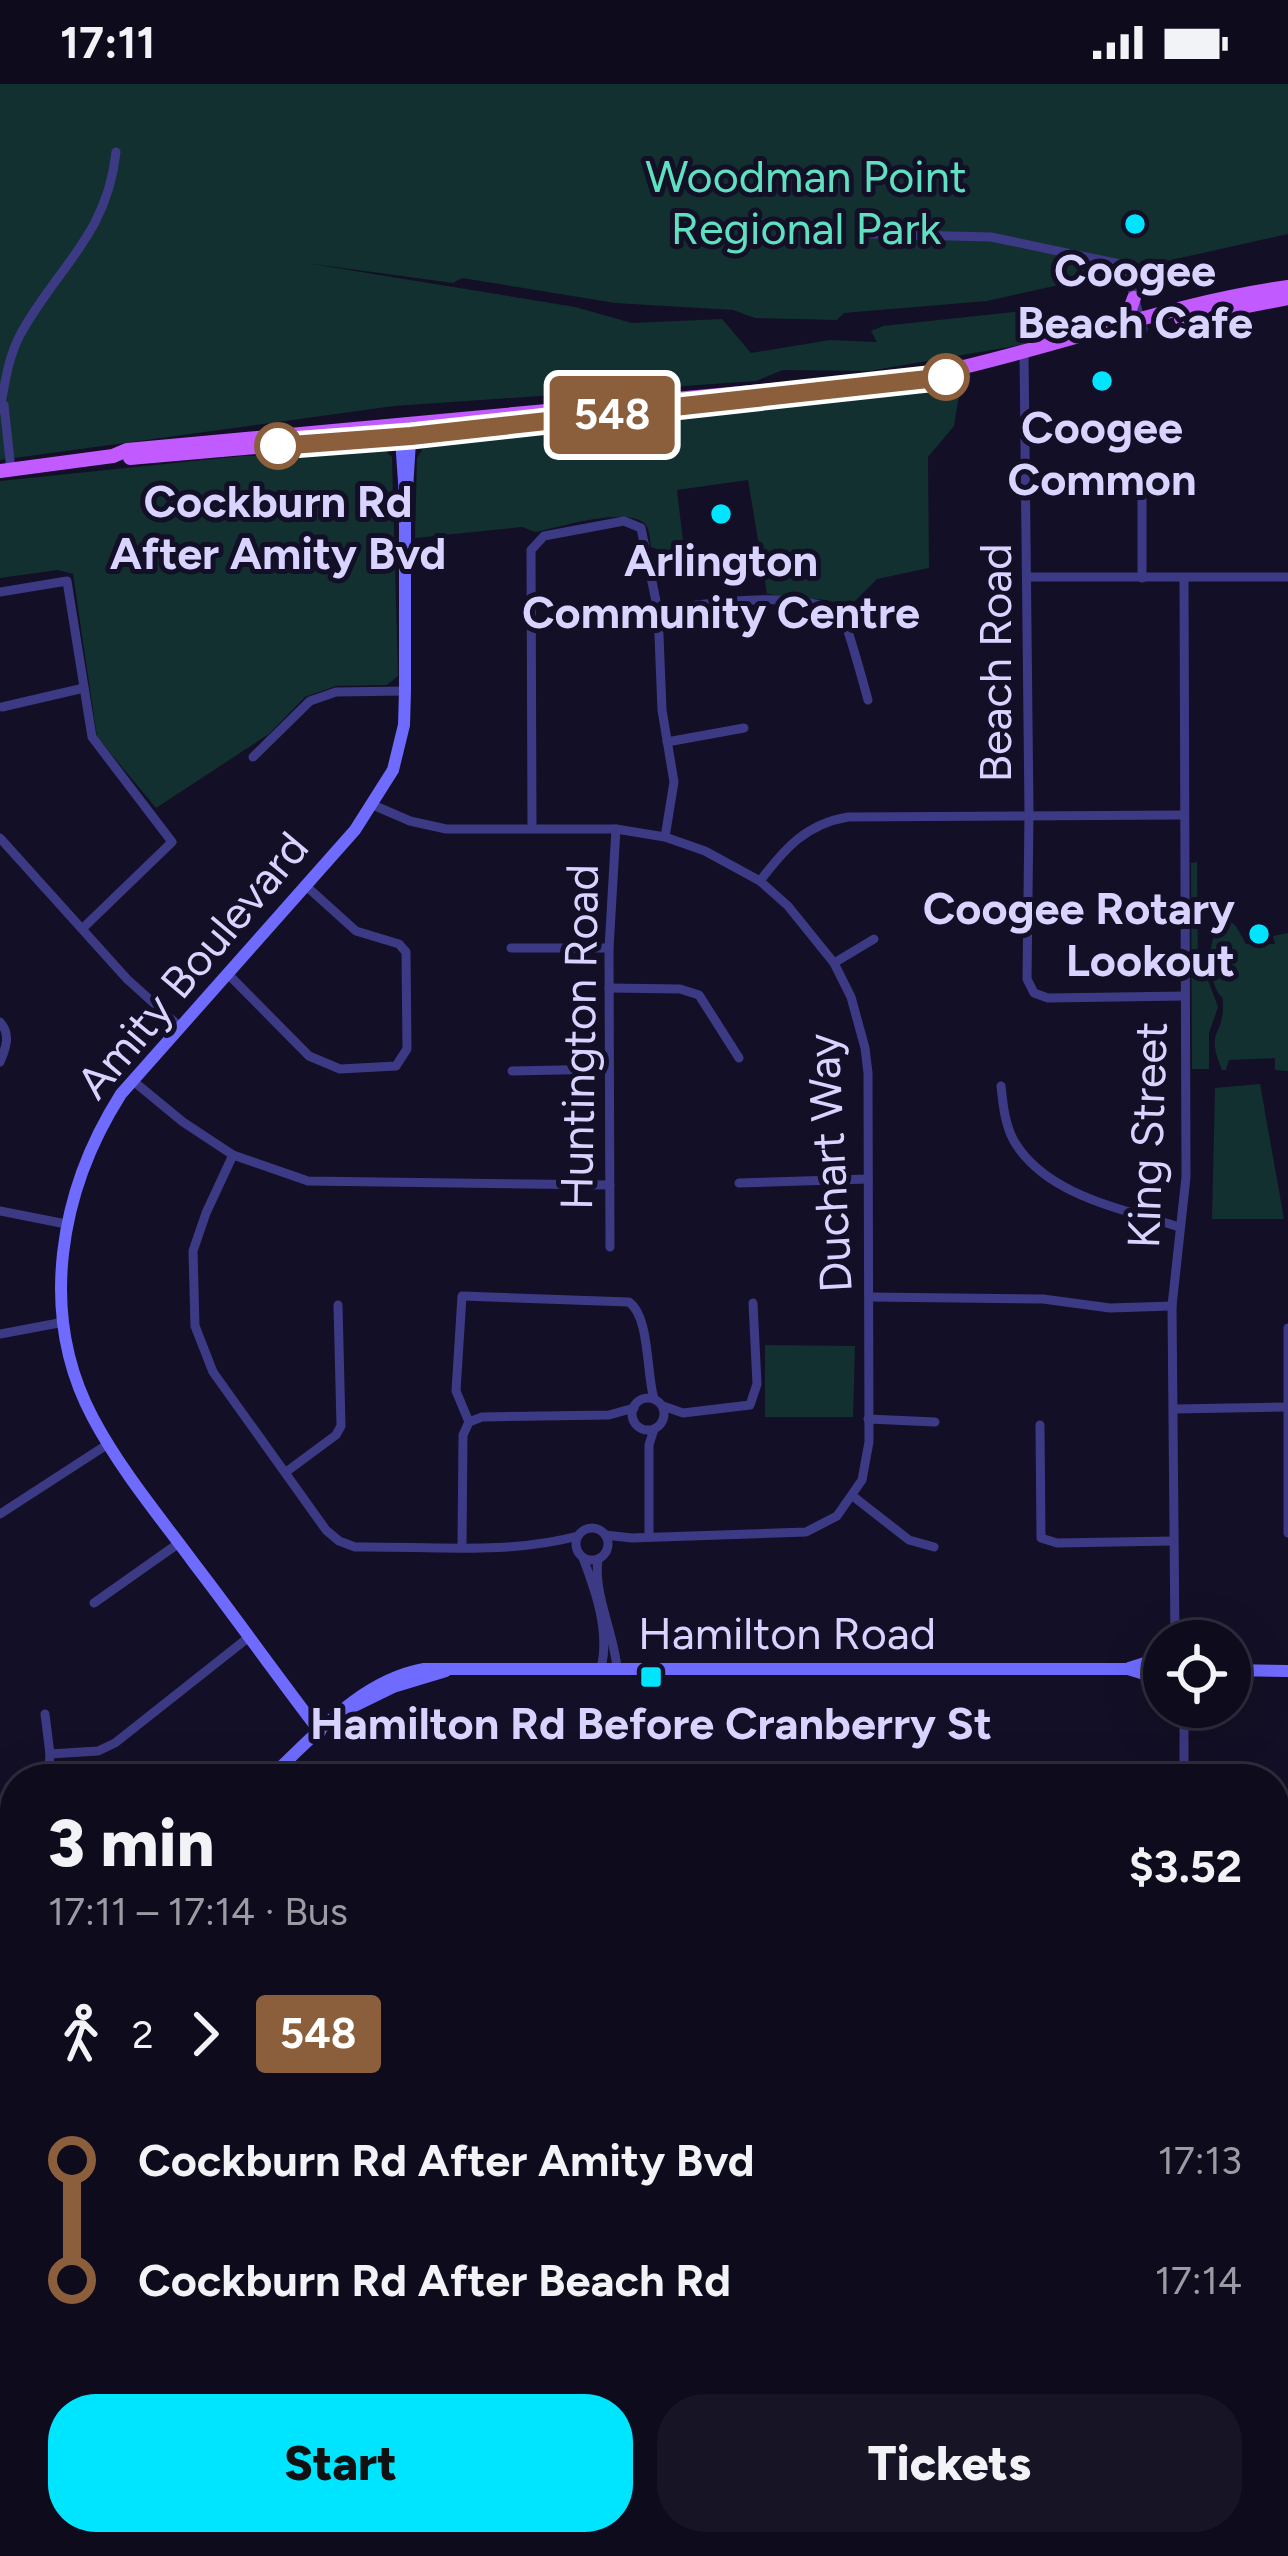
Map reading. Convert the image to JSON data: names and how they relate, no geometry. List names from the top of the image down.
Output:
{
  "streets": {
    "street": [
      "Beach Road",
      "Amity Boulevard",
      "Huntington Road",
      "King Street",
      "Duchart Way",
      "Hamilton Road"
    ]
  },
  "crossings": [
    ["Beach Road", "King Street"],
    ["Amity Boulevard", "Duchart Way"],
    ["Amity Boulevard", "Hamilton Road"],
    ["Huntington Road", "Duchart Way"]
  ],
  "parks": ["Woodman Point Regional Park"],
  "places": {
    "other": [
      "Coogee Beach Cafe",
      "Coogee Common",
      "Cockburn Rd After Amity Bvd",
      "Arlington Community Centre",
      "Coogee Rotary Lookout"
    ],
    "transit": ["Hamilton Rd Before Cranberry St"]
  },
  "lines": ["bus line 548"],
  "page": {
    "status": "17:11",
    "on_map": "548",
    "heading": ["3 min", "17:11 – 17:14 · Bus", "$3.52"],
    "legs": ["2", "548"],
    "list": [
      {
        "name": "Cockburn Rd After Amity Bvd",
        "value": "17:13"
      },
      {
        "name": "Cockburn Rd After Beach Rd",
        "value": "17:14"
      }
    ],
    "buttons": ["Start", "Tickets"]
  }
}
